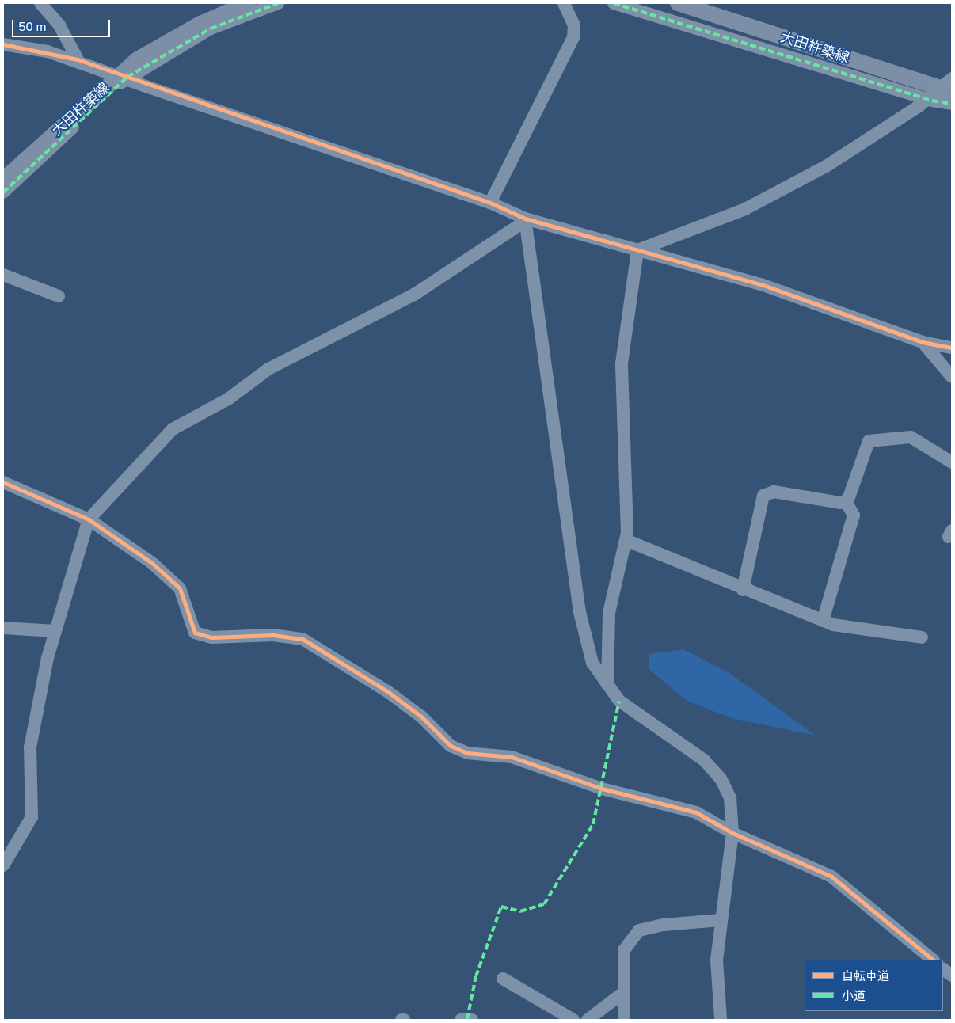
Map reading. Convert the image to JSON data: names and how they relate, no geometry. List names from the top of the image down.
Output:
{
  "streets": {
    "main road": ["大田杵築線"]
  },
  "legend": ["自転車道", "小道"],
  "scale_bar": "50 m"
}
